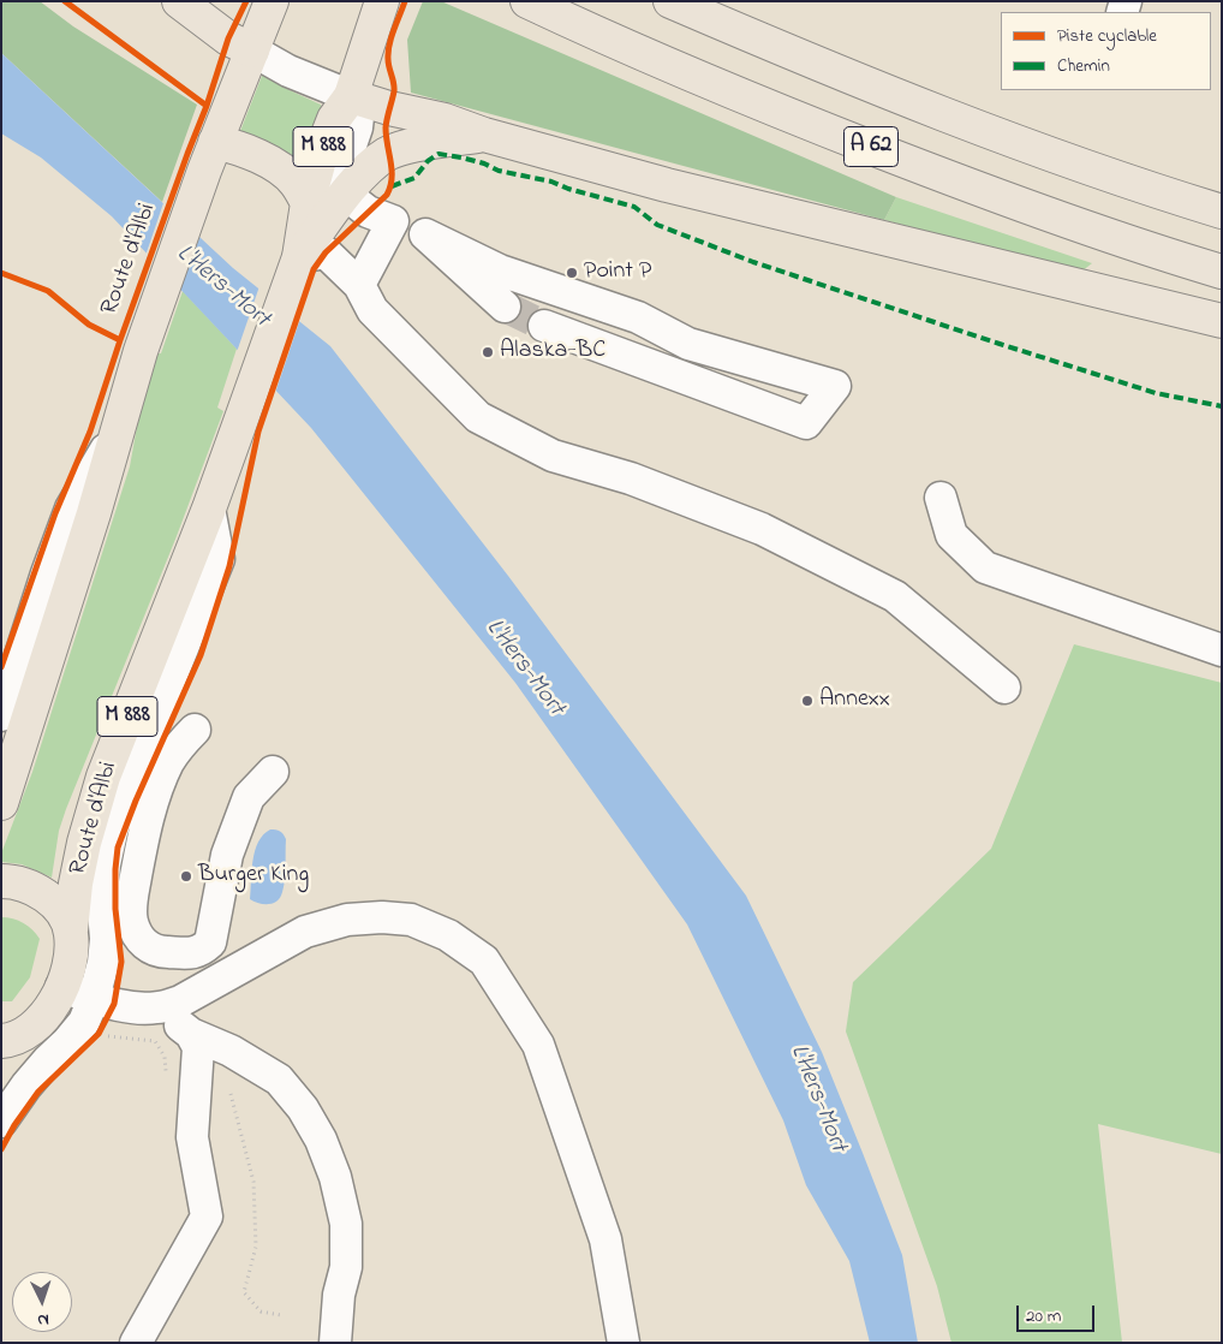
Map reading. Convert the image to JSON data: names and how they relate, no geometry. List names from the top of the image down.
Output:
{
  "streets": {
    "main road": ["M 888", "A 62", "Route d'Albi"]
  },
  "crossings": [
    ["M 888", "Route d'Albi"]
  ],
  "water": ["L'Hers-Mort"],
  "places": [
    "Point P",
    "Alaska-BC",
    "Annexx",
    "Burger King"
  ],
  "legend": ["Piste cyclable", "Chemin"],
  "scale_bar": "20 m",
  "north": "bottom"
}
